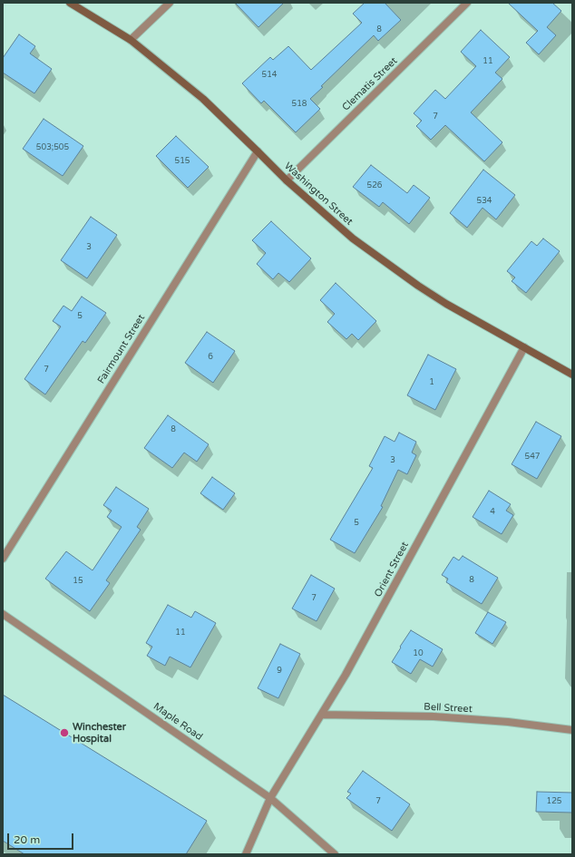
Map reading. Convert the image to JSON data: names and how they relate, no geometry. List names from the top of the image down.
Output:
{
  "streets": {
    "main road": ["Washington Street"],
    "street": [
      "Clematis Street",
      "Fairmount Street",
      "Orient Street",
      "Bell Street",
      "Maple Road"
    ]
  },
  "crossings": [
    ["Clematis Street", "Washington Street"],
    ["Washington Street", "Fairmount Street"],
    ["Washington Street", "Orient Street"],
    ["Orient Street", "Bell Street"],
    ["Orient Street", "Maple Road"]
  ],
  "places": ["Winchester Hospital"],
  "house_numbers": [
    "8",
    "11",
    "514",
    "518",
    "7",
    "503;505",
    "515",
    "526",
    "534",
    "3",
    "5",
    "6",
    "7",
    "1",
    "8",
    "547",
    "3",
    "4",
    "5",
    "8",
    "15",
    "7",
    "11",
    "10",
    "9",
    "7",
    "125"
  ],
  "scale_bar": "20 m"
}
